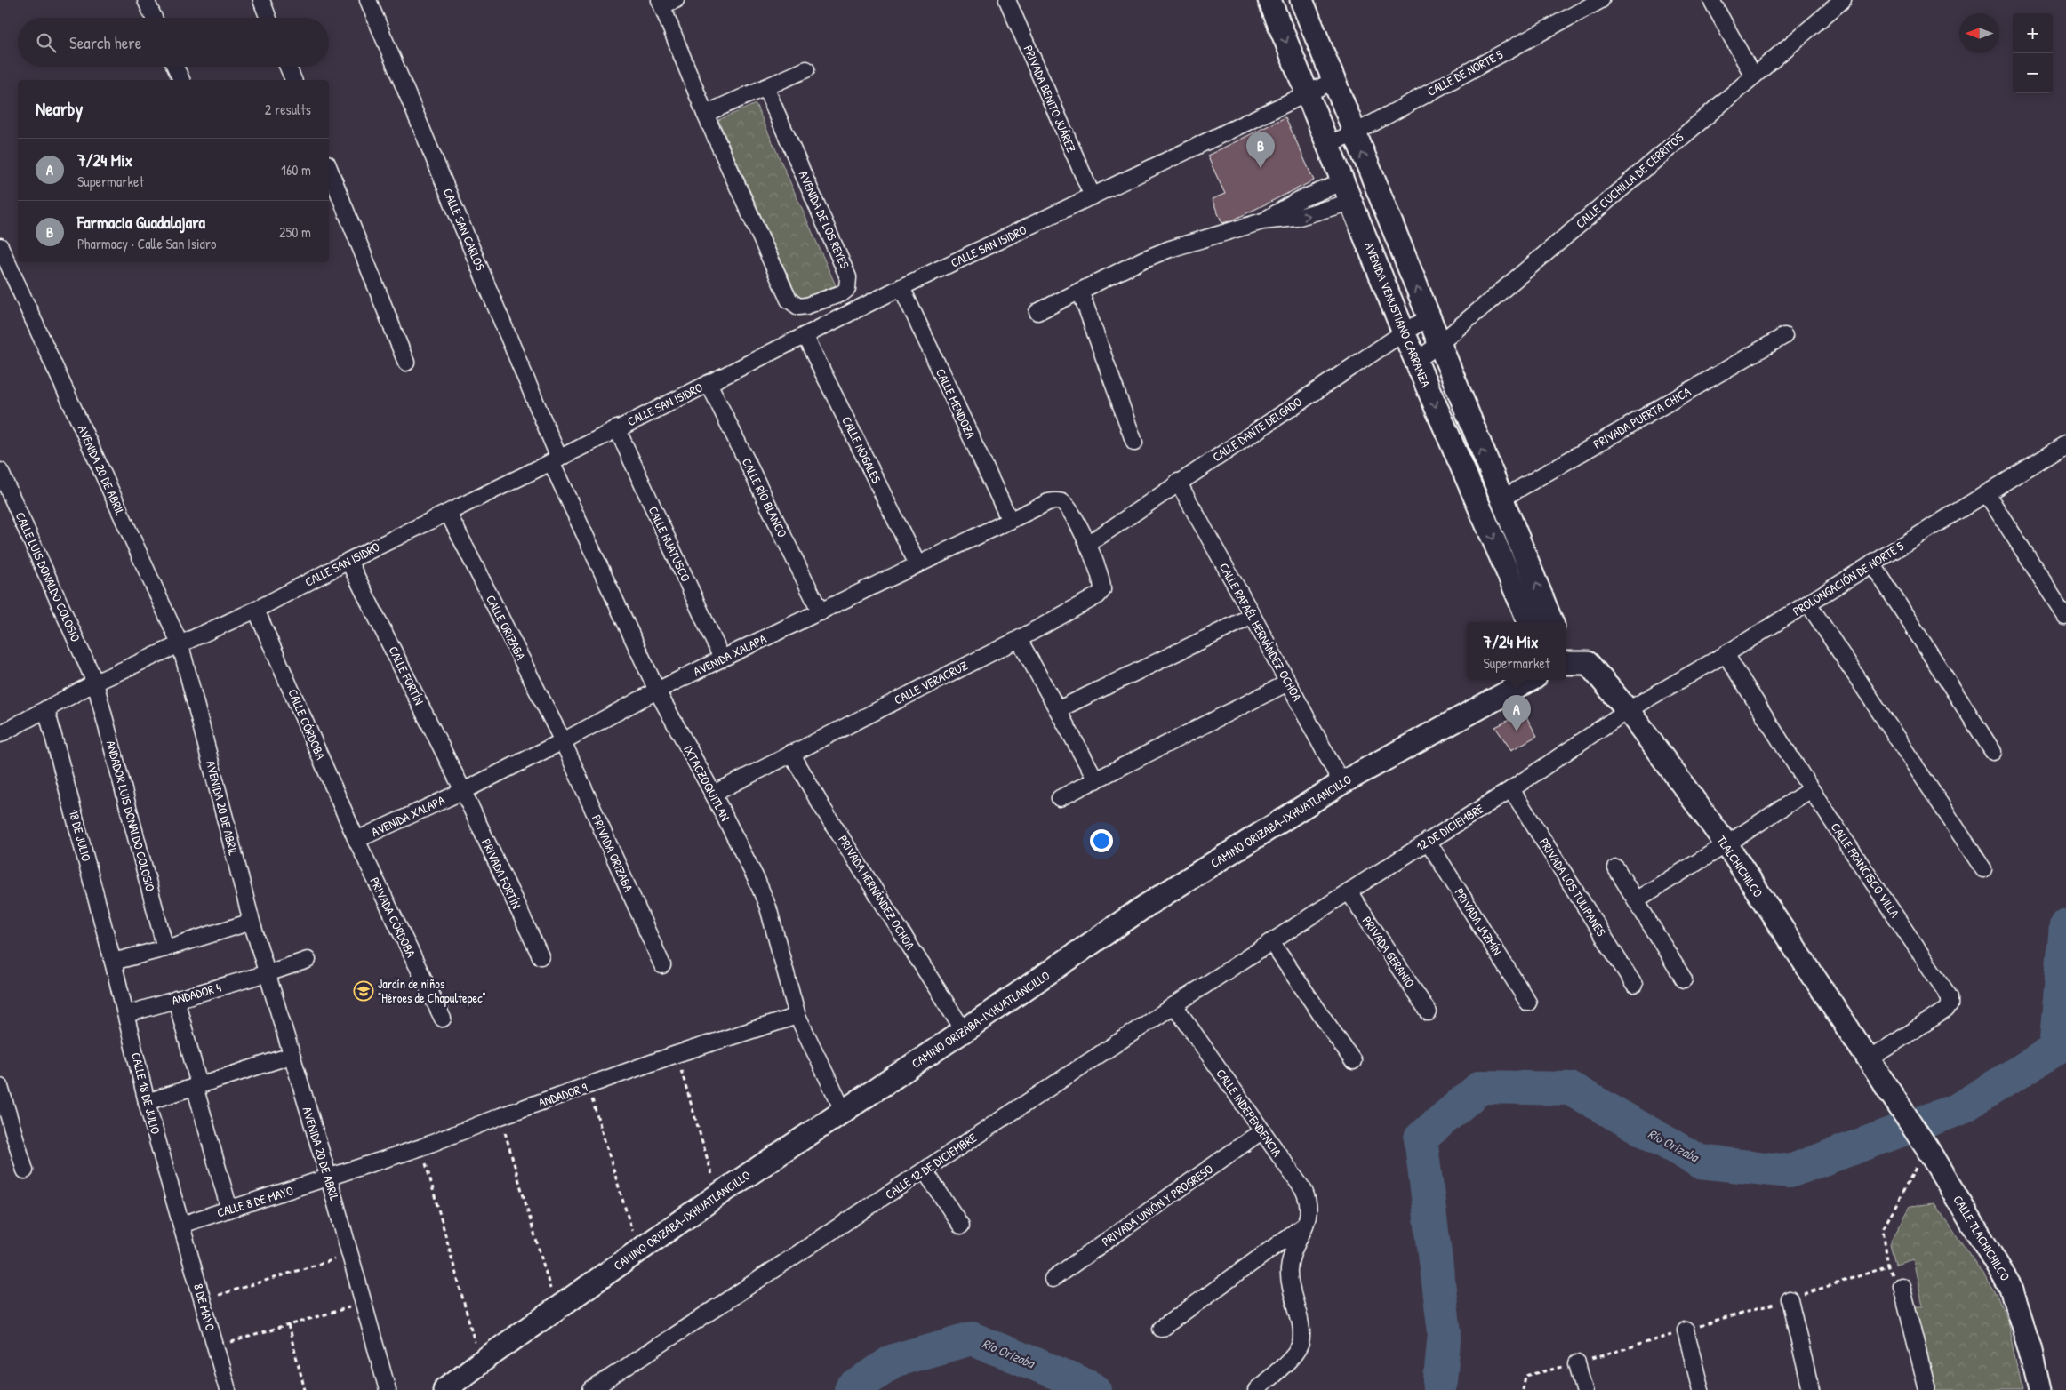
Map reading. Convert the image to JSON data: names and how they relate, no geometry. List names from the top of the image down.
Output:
{
  "streets": {
    "street": [
      "CALLE DE NORTE 5",
      "PRIVADA BENITO JUÁREZ",
      "CALLE CUCHILLA DE CERRITOS",
      "AVENIDA DE LOS REYES",
      "CALLE SAN CARLOS",
      "CALLE SAN ISIDRO",
      "AVENIDA VENUSTIANO CARRANZA",
      "CALLE MENDOZA",
      "PRIVADA PUERTA CHICA",
      "CALLE DANTE DELGADO",
      "CALLE NOGALES",
      "AVENIDA 20 DE ABRIL",
      "CALLE RÍO BLANCO",
      "CALLE HUATUSCO",
      "CALLE LUIS DONALDO COLOSIO",
      "PROLONGACIÓN DE NORTE 5",
      "CALLE ORIZABA",
      "CALLE RAFAÉL HERNÁNDEZ OCHOA",
      "AVENIDA XALAPA",
      "CALLE FORTÍN",
      "CALLE VERACRUZ",
      "CALLE CÓRDOBA",
      "IXTACZOQUITLAN",
      "ANDADOR LUIS DONALDO COLOSIO",
      "CAMINO ORIZABA-IXHUATLANCILLO",
      "12 DE DICIEMBRE",
      "18 DE JULIO",
      "PRIVADA ORIZABA",
      "TLALCHICHILCO",
      "CALLE FRANCISCO VILLA",
      "PRIVADA FORTÍN",
      "PRIVADA LOS TULIPANES",
      "PRIVADA HERNÁNDEZ OCHOA",
      "PRIVADA CÓRDOBA",
      "PRIVADA JAZMÍN",
      "PRIVADA GERANIO",
      "ANDADOR 4",
      "CALLE 18 DE JULIO",
      "ANDADOR 9",
      "CALLE INDEPENDENCIA",
      "CALLE 12 DE DICIEMBRE",
      "CALLE 8 DE MAYO",
      "PRIVADA UNIÓN Y PROGRESO",
      "CALLE TLACHICHILCO",
      "8 DE MAYO"
    ]
  },
  "crossings": [
    ["CALLE DE NORTE 5", "AVENIDA VENUSTIANO CARRANZA"],
    ["PRIVADA BENITO JUÁREZ", "CALLE SAN ISIDRO"],
    ["CALLE CUCHILLA DE CERRITOS", "AVENIDA VENUSTIANO CARRANZA"],
    ["CALLE SAN CARLOS", "CALLE SAN ISIDRO"],
    ["CALLE SAN CARLOS", "IXTACZOQUITLAN"],
    ["CALLE SAN ISIDRO", "AVENIDA VENUSTIANO CARRANZA"],
    ["CALLE SAN ISIDRO", "CALLE MENDOZA"],
    ["CALLE SAN ISIDRO", "CALLE NOGALES"],
    ["CALLE SAN ISIDRO", "AVENIDA 20 DE ABRIL"],
    ["CALLE SAN ISIDRO", "CALLE RÍO BLANCO"],
    ["CALLE SAN ISIDRO", "CALLE HUATUSCO"],
    ["CALLE SAN ISIDRO", "CALLE LUIS DONALDO COLOSIO"],
    ["CALLE SAN ISIDRO", "CALLE ORIZABA"],
    ["CALLE SAN ISIDRO", "CALLE FORTÍN"],
    ["CALLE SAN ISIDRO", "CALLE CÓRDOBA"],
    ["CALLE SAN ISIDRO", "IXTACZOQUITLAN"],
    ["CALLE SAN ISIDRO", "ANDADOR LUIS DONALDO COLOSIO"],
    ["CALLE SAN ISIDRO", "18 DE JULIO"],
    ["AVENIDA VENUSTIANO CARRANZA", "CALLE DANTE DELGADO"],
    ["CALLE MENDOZA", "AVENIDA XALAPA"],
    ["CALLE DANTE DELGADO", "CALLE RAFAÉL HERNÁNDEZ OCHOA"],
    ["CALLE DANTE DELGADO", "AVENIDA XALAPA"],
    ["CALLE DANTE DELGADO", "CALLE VERACRUZ"],
    ["CALLE NOGALES", "AVENIDA XALAPA"],
    ["AVENIDA 20 DE ABRIL", "ANDADOR 4"],
    ["AVENIDA 20 DE ABRIL", "ANDADOR 9"],
    ["AVENIDA 20 DE ABRIL", "CALLE 8 DE MAYO"],
    ["CALLE RÍO BLANCO", "AVENIDA XALAPA"],
    ["CALLE HUATUSCO", "AVENIDA XALAPA"],
    ["CALLE LUIS DONALDO COLOSIO", "ANDADOR LUIS DONALDO COLOSIO"],
    ["PROLONGACIÓN DE NORTE 5", "12 DE DICIEMBRE"],
    ["PROLONGACIÓN DE NORTE 5", "TLALCHICHILCO"],
    ["PROLONGACIÓN DE NORTE 5", "CALLE FRANCISCO VILLA"],
    ["CALLE ORIZABA", "AVENIDA XALAPA"],
    ["CALLE ORIZABA", "PRIVADA ORIZABA"],
    ["CALLE RAFAÉL HERNÁNDEZ OCHOA", "CAMINO ORIZABA-IXHUATLANCILLO"],
    ["AVENIDA XALAPA", "CALLE FORTÍN"],
    ["AVENIDA XALAPA", "CALLE VERACRUZ"],
    ["AVENIDA XALAPA", "CALLE CÓRDOBA"],
    ["AVENIDA XALAPA", "IXTACZOQUITLAN"],
    ["AVENIDA XALAPA", "PRIVADA ORIZABA"],
    ["AVENIDA XALAPA", "PRIVADA FORTÍN"],
    ["AVENIDA XALAPA", "PRIVADA CÓRDOBA"],
    ["CALLE FORTÍN", "PRIVADA FORTÍN"],
    ["CALLE VERACRUZ", "IXTACZOQUITLAN"],
    ["CALLE VERACRUZ", "PRIVADA HERNÁNDEZ OCHOA"],
    ["CALLE CÓRDOBA", "PRIVADA CÓRDOBA"],
    ["IXTACZOQUITLAN", "CAMINO ORIZABA-IXHUATLANCILLO"],
    ["IXTACZOQUITLAN", "ANDADOR 9"],
    ["CAMINO ORIZABA-IXHUATLANCILLO", "PRIVADA HERNÁNDEZ OCHOA"],
    ["12 DE DICIEMBRE", "TLALCHICHILCO"],
    ["12 DE DICIEMBRE", "PRIVADA LOS TULIPANES"],
    ["12 DE DICIEMBRE", "PRIVADA JAZMÍN"],
    ["12 DE DICIEMBRE", "PRIVADA GERANIO"],
    ["12 DE DICIEMBRE", "CALLE 12 DE DICIEMBRE"],
    ["18 DE JULIO", "CALLE 18 DE JULIO"],
    ["TLALCHICHILCO", "CALLE FRANCISCO VILLA"],
    ["TLALCHICHILCO", "CALLE TLACHICHILCO"],
    ["ANDADOR 4", "CALLE 18 DE JULIO"],
    ["CALLE 18 DE JULIO", "CALLE 8 DE MAYO"],
    ["CALLE 18 DE JULIO", "8 DE MAYO"],
    ["ANDADOR 9", "CALLE 8 DE MAYO"],
    ["CALLE INDEPENDENCIA", "CALLE 12 DE DICIEMBRE"],
    ["CALLE INDEPENDENCIA", "PRIVADA UNIÓN Y PROGRESO"],
    ["CALLE 8 DE MAYO", "8 DE MAYO"]
  ],
  "water": ["Río Orizaba"],
  "places": {
    "school or university": ["Jardín de niños \"Héroes de Chapultepec\""]
  },
  "north": "left",
  "page": {
    "map_buttons": ["+", "−"],
    "search": "Search here",
    "heading": ["Nearby", "2 results"],
    "pins": ["B", "A"],
    "list": [
      {
        "mark": "A",
        "name": "7/24 Mix",
        "note": "Supermarket",
        "value": "160 m"
      },
      {
        "mark": "B",
        "name": "Farmacia Guadalajara",
        "note": "Pharmacy · Calle San Isidro",
        "value": "250 m"
      }
    ],
    "popup": ["7/24 Mix", "Supermarket"]
  }
}
